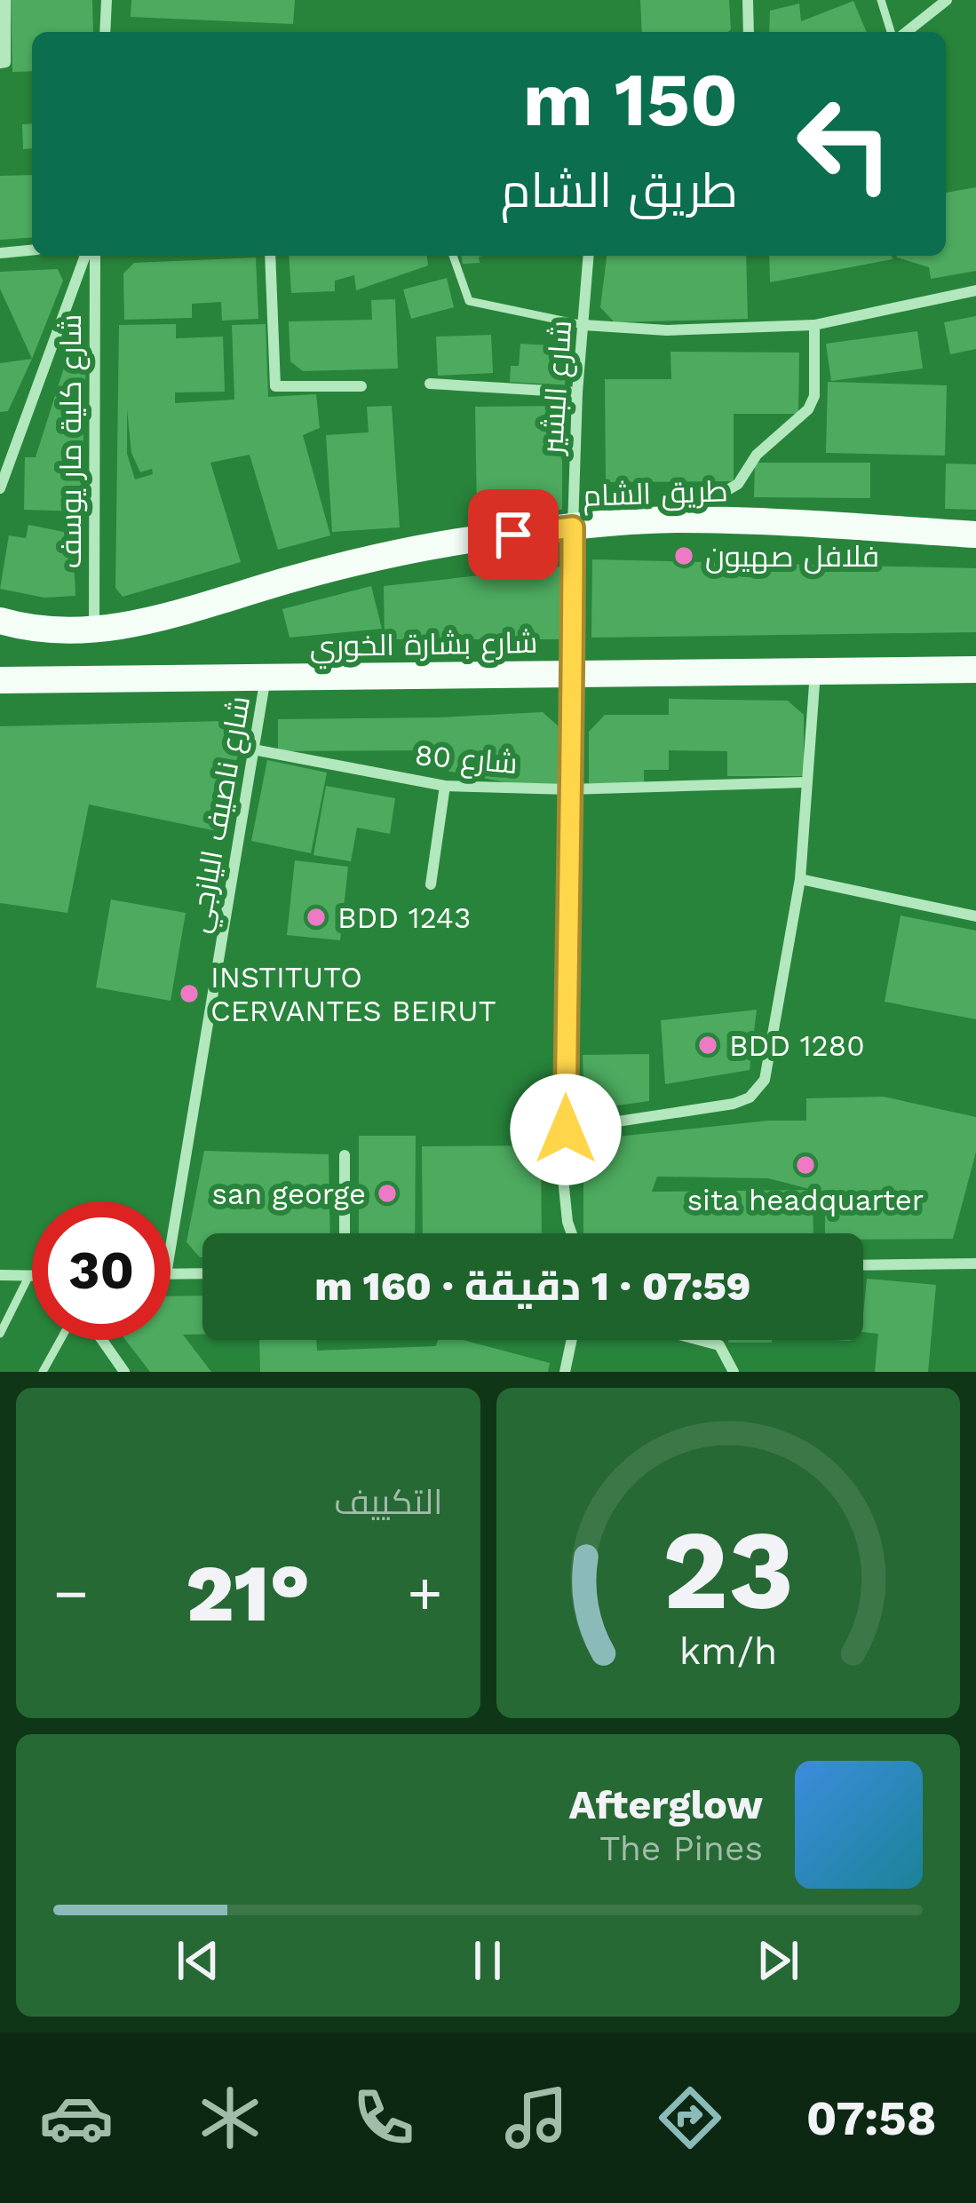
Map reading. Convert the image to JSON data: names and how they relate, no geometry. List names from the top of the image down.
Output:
{
  "streets": {
    "main road": ["طريق الشام", "شارع بشارة الخوري"],
    "street": [
      "شارع البشير",
      "شارع كلية مار يوسف",
      "شارع 80",
      "شارع ناصيف اليازجي"
    ]
  },
  "crossings": [
    ["شارع البشير", "طريق الشام"],
    ["شارع البشير", "شارع بشارة الخوري"],
    ["شارع البشير", "شارع 80"],
    ["شارع كلية مار يوسف", "طريق الشام"],
    ["شارع بشارة الخوري", "شارع ناصيف اليازجي"],
    ["شارع 80", "شارع ناصيف اليازجي"]
  ],
  "places": [
    "فلافل صهيون",
    "BDD 1243",
    "INSTITUTO CERVANTES BEIRUT",
    "BDD 1280",
    "sita headquarter",
    "san george"
  ],
  "page": {
    "turn": ["150 m", "طريق الشام"],
    "limit": "30",
    "trip": "07:59 · 1 دقيقة · 160 m",
    "tile": "التكييف",
    "heat": ["−", "21°", "+"],
    "song": ["Afterglow", "The Pines"],
    "tabs": "07:58",
    "gauge": ["23", "km/h"]
  }
}
